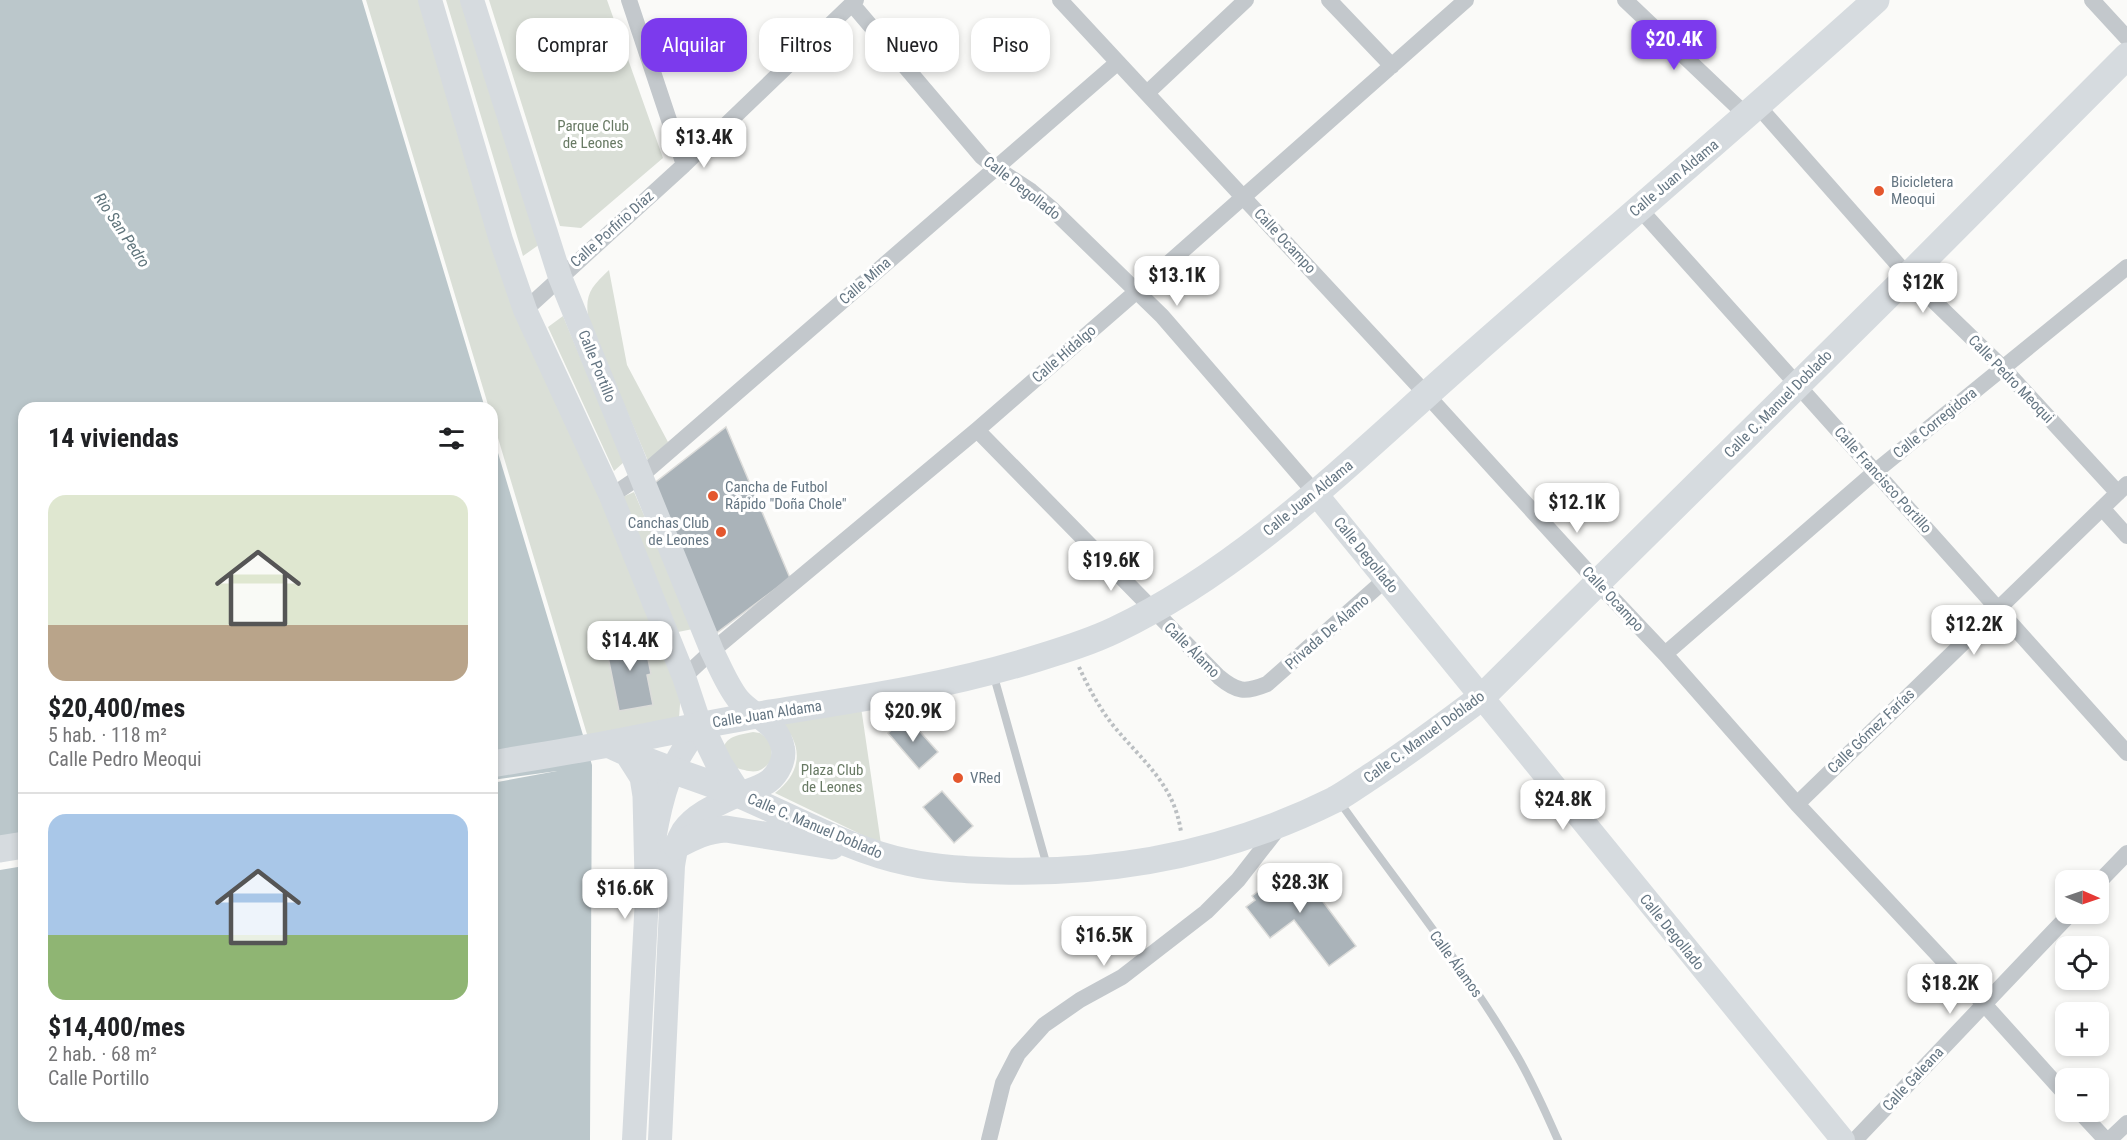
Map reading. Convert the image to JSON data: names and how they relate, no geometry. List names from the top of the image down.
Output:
{
  "streets": {
    "main road": ["Calle Juan Aldama", "Calle C. Manuel Doblado"],
    "street": [
      "Calle Degollado",
      "Calle Porfirio Díaz",
      "Calle Ocampo",
      "Calle Mina",
      "Calle Hidalgo",
      "Calle Portillo",
      "Calle Pedro Meoqui",
      "Calle Corregidora",
      "Calle Francisco Portillo",
      "Privada De Álamo",
      "Calle Álamo",
      "Calle Gómez Farías",
      "Calle Galeana"
    ],
    "lane": ["Calle Álamos"]
  },
  "crossings": [
    ["Calle Juan Aldama", "Calle Degollado"],
    ["Calle Juan Aldama", "Calle Ocampo"],
    ["Calle Juan Aldama", "Calle Portillo"],
    ["Calle Juan Aldama", "Calle Pedro Meoqui"],
    ["Calle Juan Aldama", "Calle C. Manuel Doblado"],
    ["Calle Juan Aldama", "Calle Francisco Portillo"],
    ["Calle Juan Aldama", "Calle Álamo"],
    ["Calle Degollado", "Calle Porfirio Díaz"],
    ["Calle Degollado", "Calle Mina"],
    ["Calle Degollado", "Calle Hidalgo"],
    ["Calle Degollado", "Calle C. Manuel Doblado"],
    ["Calle Degollado", "Privada De Álamo"],
    ["Calle Porfirio Díaz", "Calle Portillo"],
    ["Calle Ocampo", "Calle Mina"],
    ["Calle Ocampo", "Calle Hidalgo"],
    ["Calle Ocampo", "Calle C. Manuel Doblado"],
    ["Calle Ocampo", "Calle Corregidora"],
    ["Calle Ocampo", "Calle Gómez Farías"],
    ["Calle Ocampo", "Calle Galeana"],
    ["Calle Mina", "Calle Portillo"],
    ["Calle Hidalgo", "Calle Portillo"],
    ["Calle Hidalgo", "Calle Álamo"],
    ["Calle Portillo", "Calle C. Manuel Doblado"],
    ["Calle Pedro Meoqui", "Calle C. Manuel Doblado"],
    ["Calle Pedro Meoqui", "Calle Corregidora"],
    ["Calle Pedro Meoqui", "Calle Gómez Farías"],
    ["Calle C. Manuel Doblado", "Calle Francisco Portillo"],
    ["Calle C. Manuel Doblado", "Calle Álamos"],
    ["Calle Corregidora", "Calle Francisco Portillo"],
    ["Calle Francisco Portillo", "Calle Gómez Farías"],
    ["Privada De Álamo", "Calle Álamo"]
  ],
  "water": ["Rio San Pedro"],
  "parks": ["Parque Club de Leones", "Plaza Club de Leones"],
  "places": [
    "Bicicletera Meoqui",
    "Cancha de Futbol Rápido \"Doña Chole\"",
    "Canchas Club de Leones",
    "VRed"
  ],
  "north": "right",
  "page": {
    "chip": [
      "Comprar",
      "Alquilar",
      "Filtros",
      "Nuevo",
      "Piso"
    ],
    "price": [
      "$20.4K",
      "$13.4K",
      "$13.1K",
      "$12K",
      "$12.1K",
      "$19.6K",
      "$12.2K",
      "$14.4K",
      "$20.9K",
      "$24.8K",
      "$28.3K",
      "$16.6K",
      "$16.5K",
      "$18.2K"
    ],
    "heading": "14 viviendas",
    "list": [
      {
        "name": "$20,400/mes",
        "note": "5 hab. · 118 m² · Calle Pedro Meoqui"
      },
      {
        "name": "$14,400/mes",
        "note": "2 hab. · 68 m² · Calle Portillo"
      }
    ],
    "map_buttons": ["+", "−"]
  }
}
